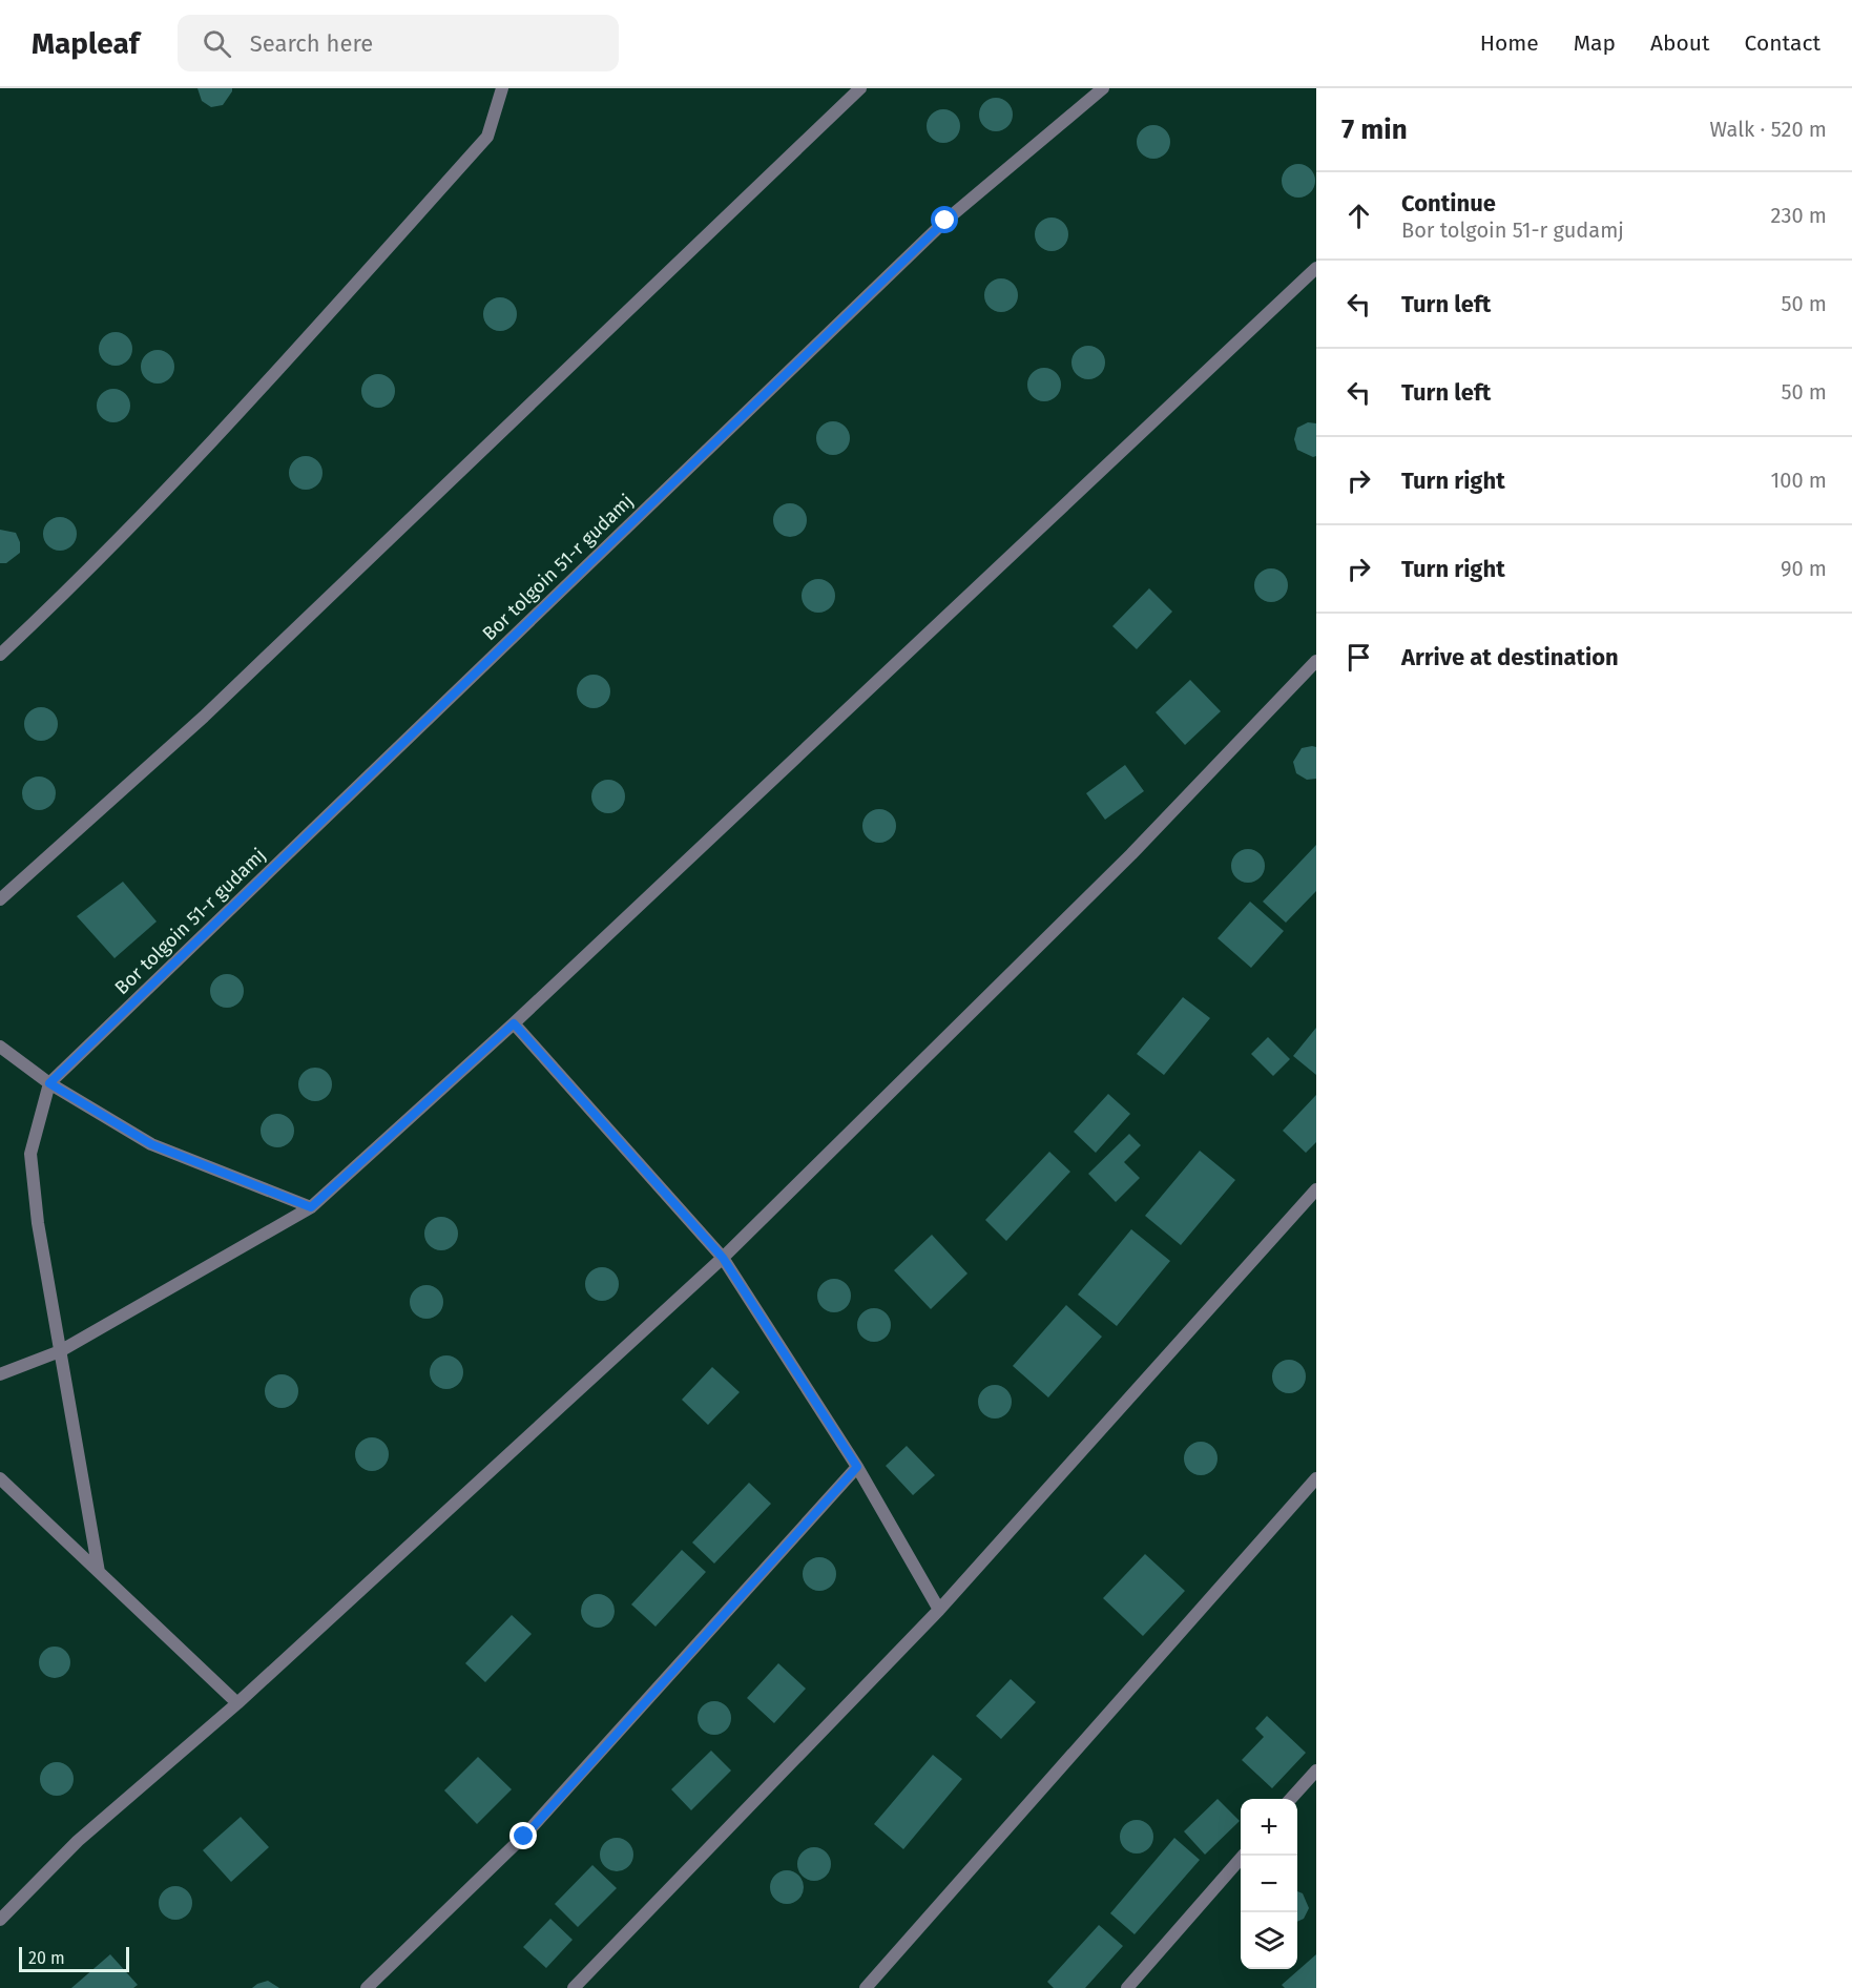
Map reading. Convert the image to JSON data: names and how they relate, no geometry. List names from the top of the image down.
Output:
{
  "streets": {
    "street": ["Bor tolgoin 51-r gudamj"]
  },
  "scale_bar": "20 m",
  "page": {
    "header": "Mapleaf",
    "search": "Search here",
    "nav": [
      "Home",
      "Map",
      "About",
      "Contact"
    ],
    "heading": ["7 min", "Walk · 520 m"],
    "list": [
      ["Continue", "Bor tolgoin 51-r gudamj", "230 m"],
      ["Turn left", "50 m"],
      ["Turn left", "50 m"],
      ["Turn right", "100 m"],
      ["Turn right", "90 m"],
      "Arrive at destination"
    ],
    "map_buttons": ["+", "−"],
    "scale": "20 m"
  }
}
